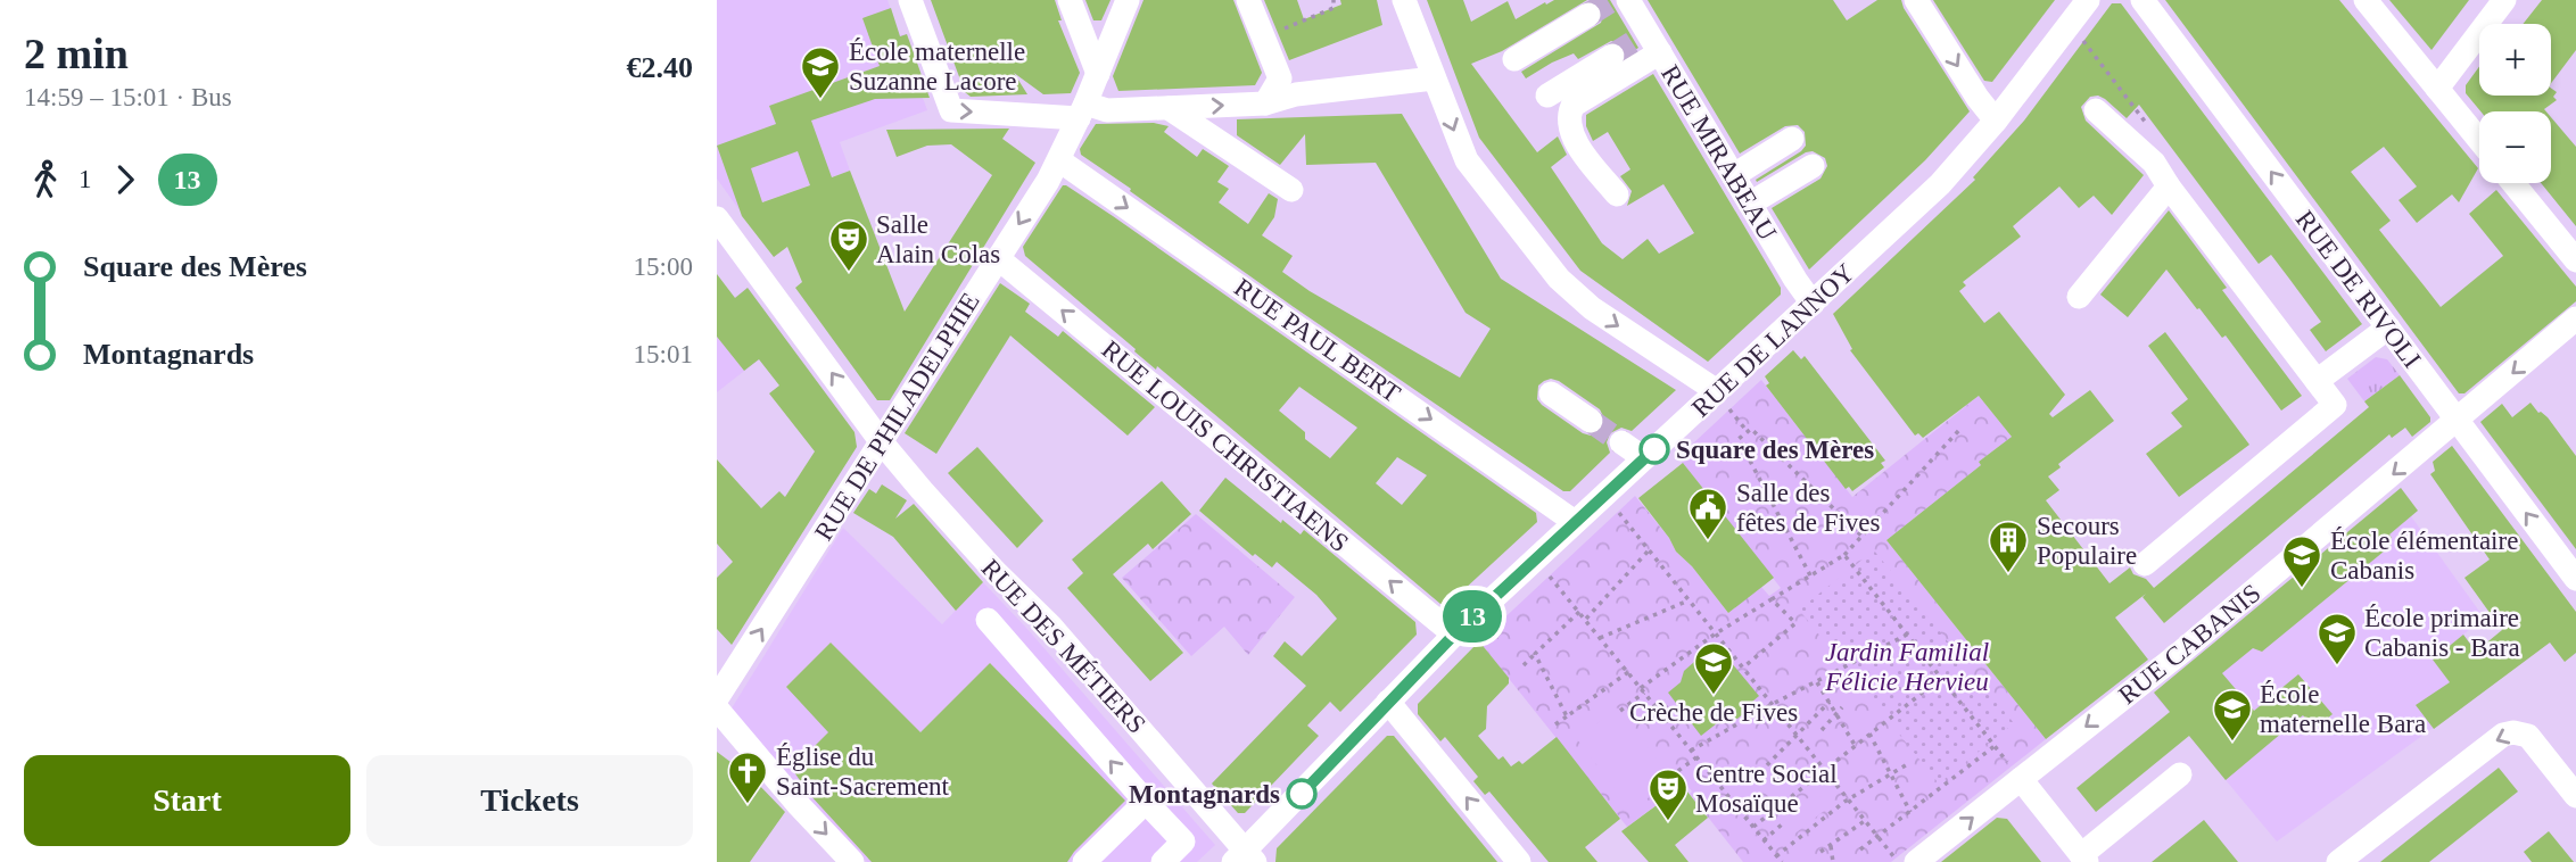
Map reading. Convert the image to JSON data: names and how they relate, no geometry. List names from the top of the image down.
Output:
{
  "streets": {
    "street": [
      "RUE MIRABEAU",
      "RUE DE RIVOLI",
      "RUE PAUL BERT",
      "RUE DE LANNOY",
      "RUE DE PHILADELPHIE",
      "RUE LOUIS CHRISTIAENS",
      "RUE CABANIS",
      "RUE DES MÉTIERS"
    ]
  },
  "crossings": [
    ["RUE MIRABEAU", "RUE DE LANNOY"],
    ["RUE DE RIVOLI", "RUE CABANIS"],
    ["RUE PAUL BERT", "RUE DE LANNOY"],
    ["RUE PAUL BERT", "RUE DE PHILADELPHIE"],
    ["RUE DE LANNOY", "RUE LOUIS CHRISTIAENS"],
    ["RUE DE LANNOY", "RUE DES MÉTIERS"],
    ["RUE DE PHILADELPHIE", "RUE LOUIS CHRISTIAENS"],
    ["RUE DE PHILADELPHIE", "RUE DES MÉTIERS"]
  ],
  "one_way": ["RUE LOUIS CHRISTIAENS"],
  "parks": ["Jardin Familial Félicie Hervieu"],
  "places": {
    "school or university": [
      "École maternelle Suzanne Lacore",
      "École élémentaire Cabanis",
      "École primaire Cabanis - Bara",
      "Crèche de Fives",
      "École maternelle Bara"
    ],
    "theatre": ["Salle Alain Colas", "Centre Social Mosaïque"],
    "other": ["Square des Mères", "Montagnards"],
    "public building": ["Salle des fêtes de Fives"],
    "building": ["Secours Populaire"],
    "church": ["Église du Saint-Sacrement"]
  },
  "lines": ["bus line 13"],
  "page": {
    "heading": ["2 min", "14:59 – 15:01 · Bus", "€2.40"],
    "on_map": "13",
    "map_buttons": ["+", "−"],
    "legs": ["1", "13"],
    "list": [
      {
        "name": "Square des Mères",
        "value": "15:00"
      },
      {
        "name": "Montagnards",
        "value": "15:01"
      }
    ],
    "buttons": ["Start", "Tickets"]
  }
}
